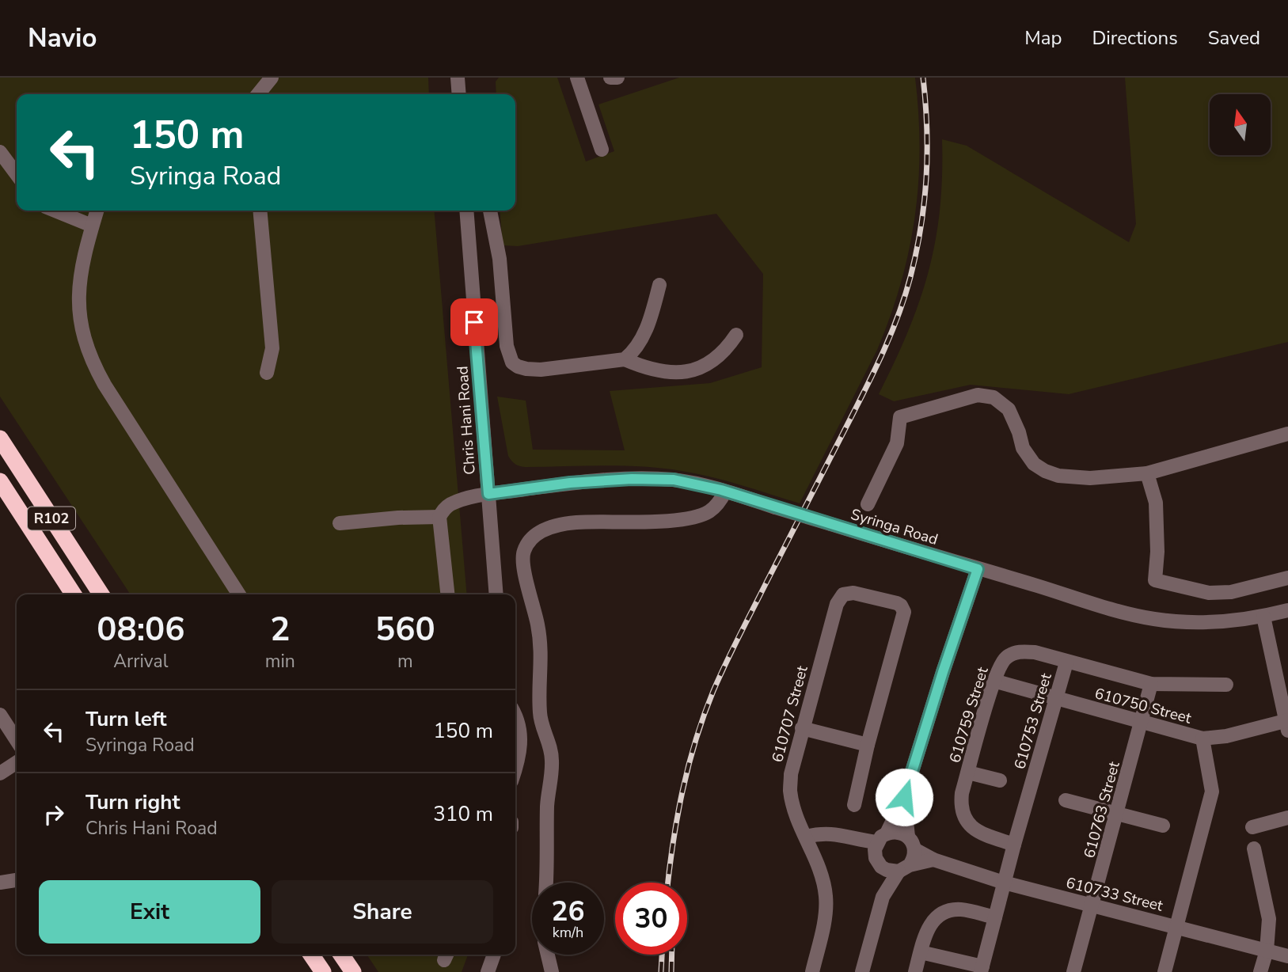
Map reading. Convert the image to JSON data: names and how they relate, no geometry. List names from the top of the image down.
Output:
{
  "streets": {
    "highway": ["R102"],
    "street": [
      "Chris Hani Road",
      "Syringa Road",
      "610750 Street",
      "610707 Street",
      "610759 Street",
      "610753 Street",
      "610763 Street",
      "610733 Street"
    ]
  },
  "crossings": [
    ["Chris Hani Road", "Syringa Road"],
    ["610750 Street", "610759 Street"],
    ["610750 Street", "610753 Street"],
    ["610750 Street", "610763 Street"],
    ["610759 Street", "610753 Street"],
    ["610759 Street", "610763 Street"],
    ["610753 Street", "610733 Street"],
    ["610763 Street", "610733 Street"]
  ],
  "north": "top",
  "page": {
    "header": "Navio",
    "nav": ["Map", "Directions", "Saved"],
    "turn": ["150 m", "Syringa Road"],
    "eta": [
      "08:06",
      "Arrival",
      "2",
      "min",
      "560",
      "m"
    ],
    "list": [
      {
        "name": "Turn left",
        "note": "Syringa Road",
        "value": "150 m"
      },
      {
        "name": "Turn right",
        "note": "Chris Hani Road",
        "value": "310 m"
      }
    ],
    "buttons": ["Exit", "Share"],
    "speed": "26 km/h",
    "limit": "30"
  }
}
